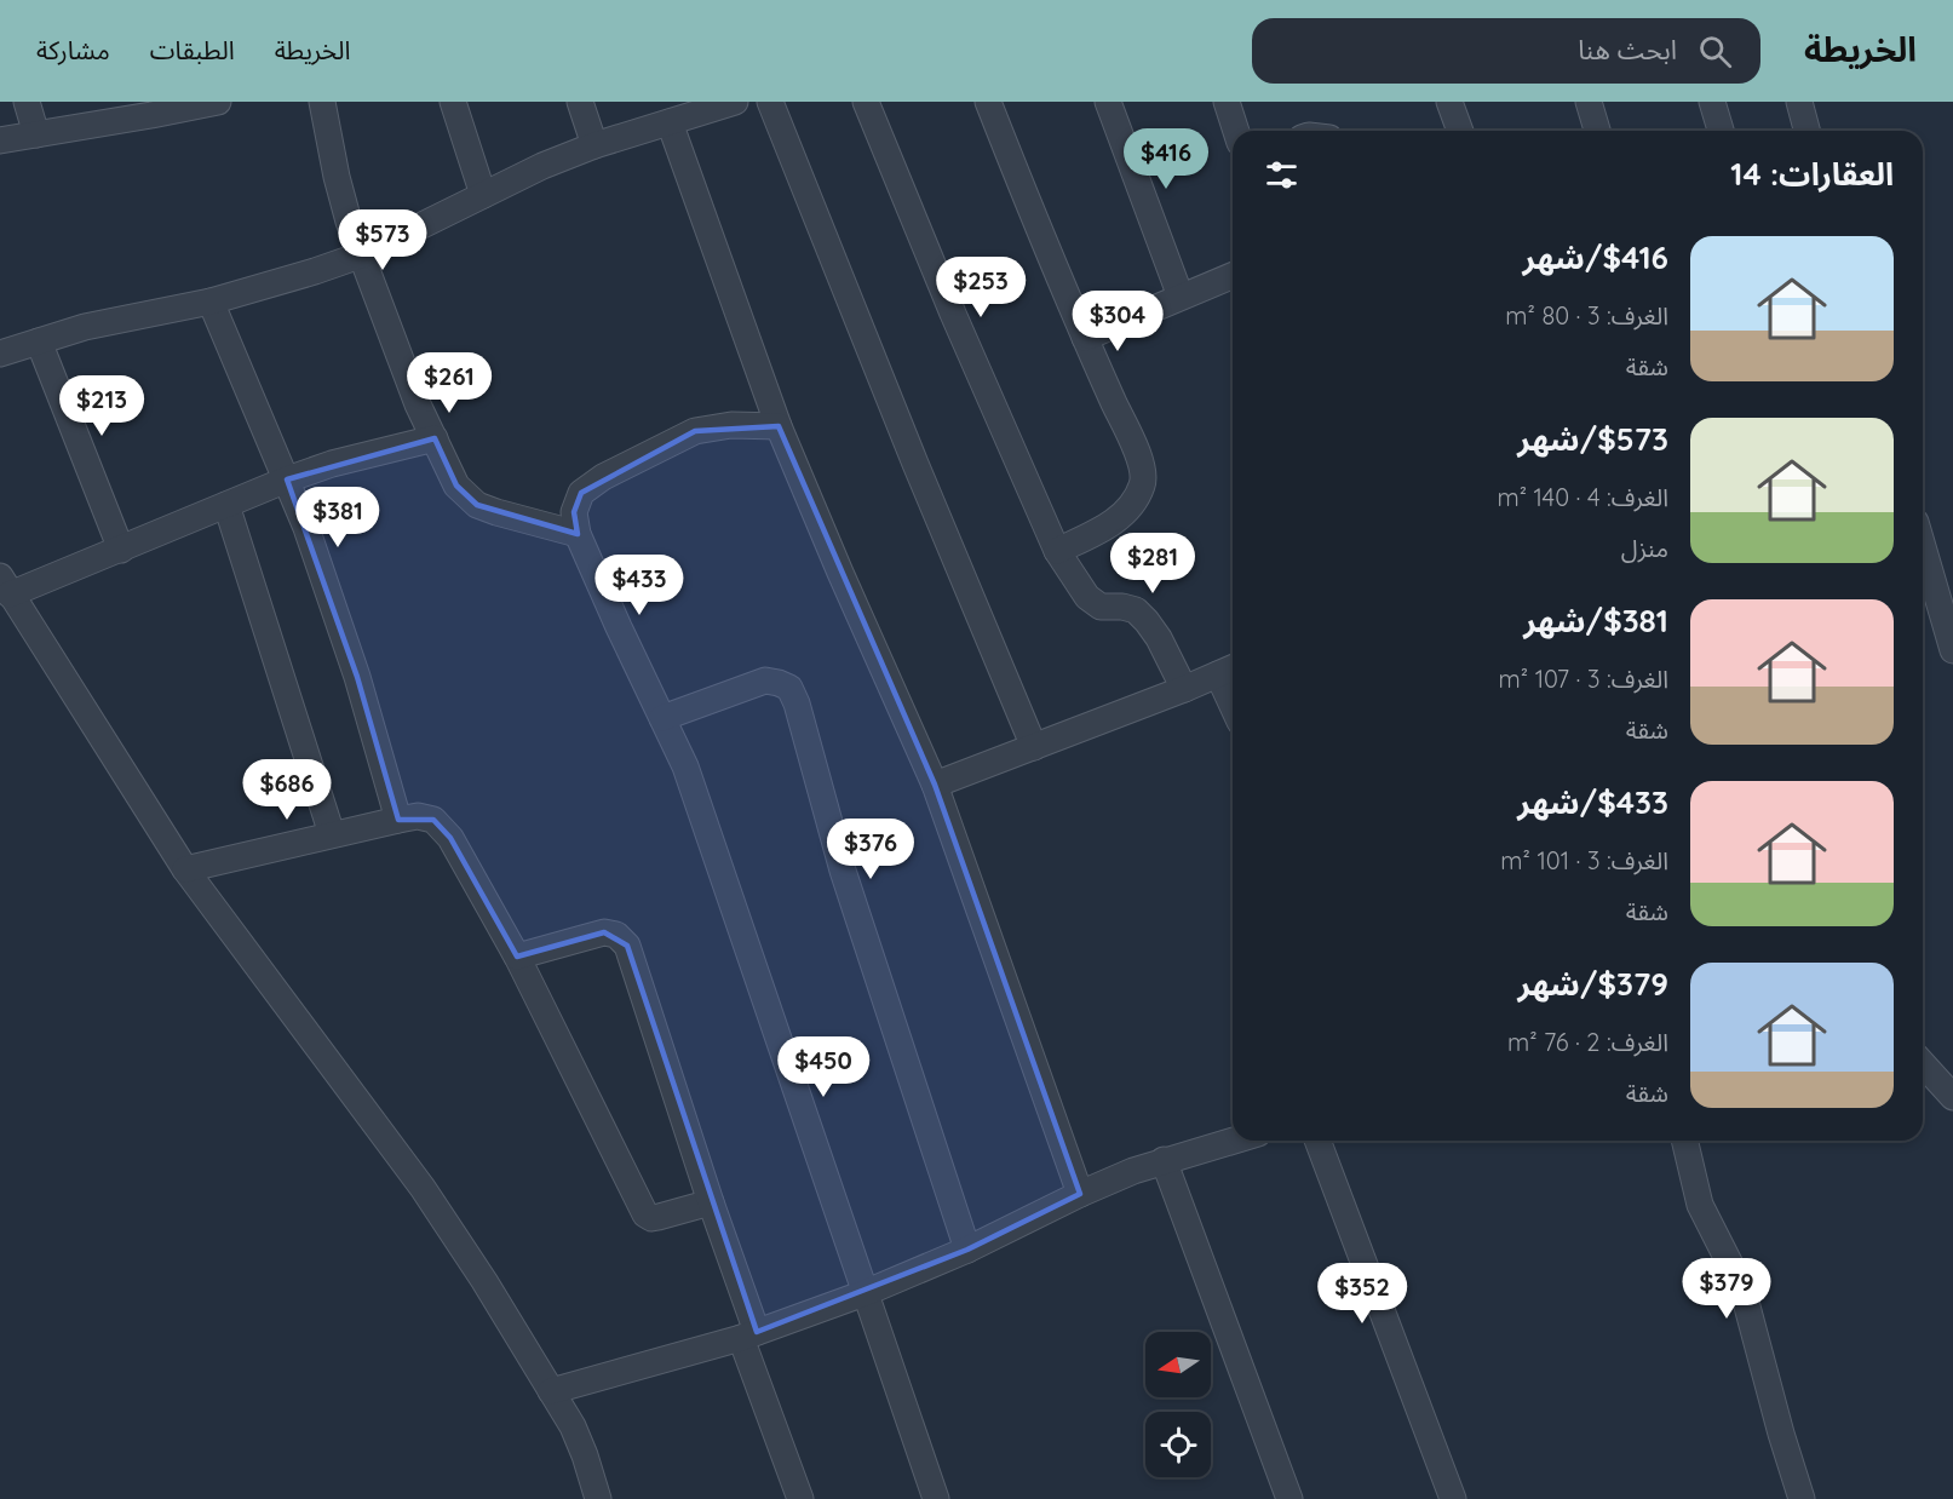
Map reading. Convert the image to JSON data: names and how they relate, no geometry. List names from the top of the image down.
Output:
{
  "north": "left",
  "page": {
    "header": "الخريطة",
    "search": "ابحث هنا",
    "nav": ["الخريطة", "الطبقات", "مشاركة"],
    "price": [
      "$416",
      "$573",
      "$253",
      "$304",
      "$261",
      "$213",
      "$381",
      "$281",
      "$433",
      "$686",
      "$376",
      "$450",
      "$379",
      "$352"
    ],
    "heading": "العقارات: 14",
    "list": [
      {
        "name": "$416/شهر",
        "note": "الغرف: 3 · 80 m² · شقة"
      },
      {
        "name": "$573/شهر",
        "note": "الغرف: 4 · 140 m² · منزل"
      },
      {
        "name": "$381/شهر",
        "note": "الغرف: 3 · 107 m² · شقة"
      },
      {
        "name": "$433/شهر",
        "note": "الغرف: 3 · 101 m² · شقة"
      },
      {
        "name": "$379/شهر",
        "note": "الغرف: 2 · 76 m² · شقة"
      }
    ]
  }
}
